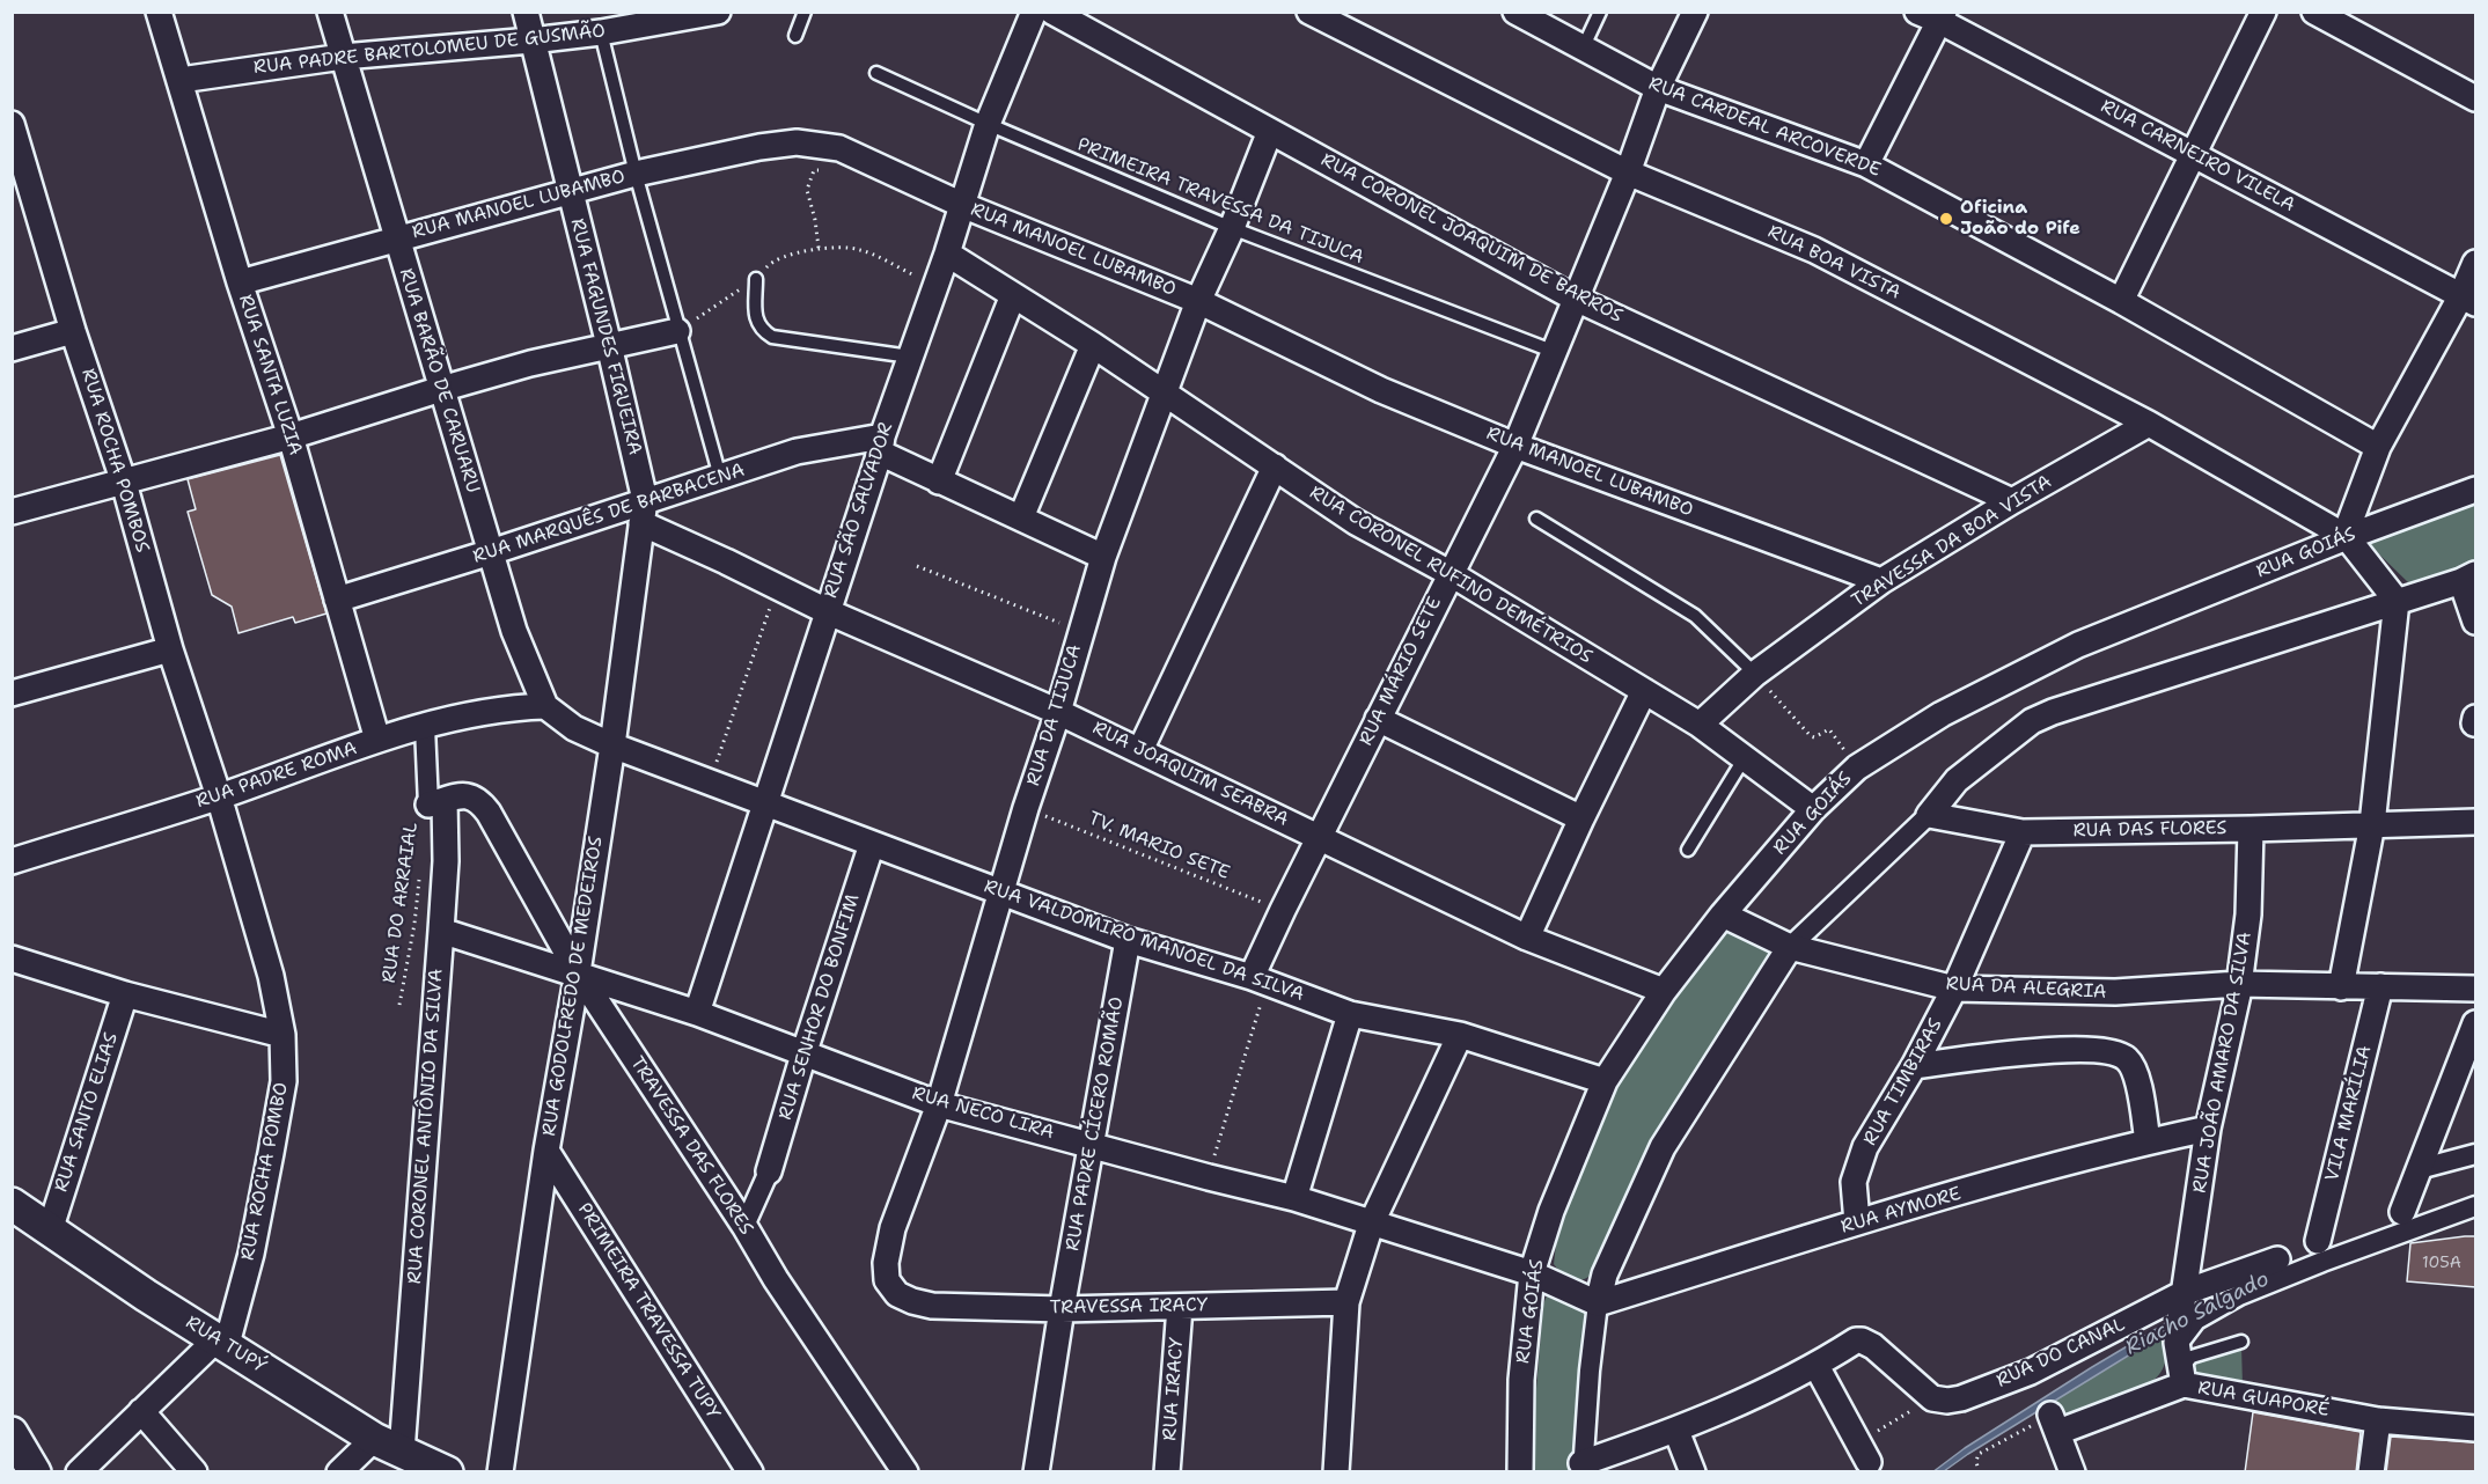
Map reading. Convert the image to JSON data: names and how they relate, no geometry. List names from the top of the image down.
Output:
{
  "streets": {
    "street": [
      "RUA PADRE BARTOLOMEU DE GUSMÃO",
      "RUA CARDEAL ARCOVERDE",
      "RUA CARNEIRO VILELA",
      "RUA MANOEL LUBAMBO",
      "RUA CORONEL JOAQUIM DE BARROS",
      "RUA BOA VISTA",
      "RUA FAGUNDES FIGUEIRA",
      "RUA SANTA LUZIA",
      "RUA BARÃO DE CARUARU",
      "RUA ROCHA POMBOS",
      "RUA SÃO SALVADOR",
      "RUA MARQUÊS DE BARBACENA",
      "TRAVESSA DA BOA VISTA",
      "RUA GOIÁS",
      "RUA CORONEL RUFINO DEMÉTRIOS",
      "RUA MÁRIO SETE",
      "RUA DA TIJUCA",
      "RUA JOAQUIM SEABRA",
      "RUA PADRE ROMA",
      "RUA DAS FLORES",
      "RUA VALDOMIRO MANOEL DA SILVA",
      "RUA GODOLFREDO DE MEDEIROS",
      "RUA DA ALEGRIA",
      "RUA SENHOR DO BONFIM",
      "RUA JOÃO AMARO DA SILVA",
      "RUA TIMBIRAS",
      "RUA SANTO ELIAS",
      "RUA NECO LIRA",
      "VILA MARÍLIA",
      "RUA PADRE CÍCERO ROMÃO",
      "RUA CORONEL ANTÔNIO DA SILVA",
      "TRAVESSA DAS FLORES",
      "RUA ROCHA POMBO",
      "RUA AYMORE",
      "TRAVESSA IRACY",
      "PRIMEIRA TRAVESSA TUPY",
      "RUA TUPÝ",
      "RUA DO CANAL",
      "RUA IRACY",
      "RUA GUAPORÉ"
    ],
    "lane": ["PRIMEIRA TRAVESSA DA TIJUCA"],
    "path": ["TV. MARIO SETE", "RUA DO ARRAIAL"]
  },
  "crossings": [
    ["RUA PADRE BARTOLOMEU DE GUSMÃO", "RUA FAGUNDES FIGUEIRA"],
    ["RUA PADRE BARTOLOMEU DE GUSMÃO", "RUA SANTA LUZIA"],
    ["RUA PADRE BARTOLOMEU DE GUSMÃO", "RUA BARÃO DE CARUARU"],
    ["RUA CARDEAL ARCOVERDE", "RUA MÁRIO SETE"],
    ["PRIMEIRA TRAVESSA DA TIJUCA", "RUA SÃO SALVADOR"],
    ["PRIMEIRA TRAVESSA DA TIJUCA", "RUA MÁRIO SETE"],
    ["PRIMEIRA TRAVESSA DA TIJUCA", "RUA DA TIJUCA"],
    ["RUA MANOEL LUBAMBO", "RUA FAGUNDES FIGUEIRA"],
    ["RUA MANOEL LUBAMBO", "RUA SANTA LUZIA"],
    ["RUA MANOEL LUBAMBO", "RUA BARÃO DE CARUARU"],
    ["RUA MANOEL LUBAMBO", "RUA SÃO SALVADOR"],
    ["RUA MANOEL LUBAMBO", "TRAVESSA DA BOA VISTA"],
    ["RUA MANOEL LUBAMBO", "RUA MÁRIO SETE"],
    ["RUA MANOEL LUBAMBO", "RUA DA TIJUCA"],
    ["RUA CORONEL JOAQUIM DE BARROS", "TRAVESSA DA BOA VISTA"],
    ["RUA CORONEL JOAQUIM DE BARROS", "RUA MÁRIO SETE"],
    ["RUA CORONEL JOAQUIM DE BARROS", "RUA DA TIJUCA"],
    ["RUA BOA VISTA", "TRAVESSA DA BOA VISTA"],
    ["RUA BOA VISTA", "RUA GOIÁS"],
    ["RUA BOA VISTA", "RUA MÁRIO SETE"],
    ["RUA FAGUNDES FIGUEIRA", "RUA MARQUÊS DE BARBACENA"],
    ["RUA FAGUNDES FIGUEIRA", "RUA JOAQUIM SEABRA"],
    ["RUA FAGUNDES FIGUEIRA", "RUA GODOLFREDO DE MEDEIROS"],
    ["RUA SANTA LUZIA", "RUA MARQUÊS DE BARBACENA"],
    ["RUA SANTA LUZIA", "RUA PADRE ROMA"],
    ["RUA BARÃO DE CARUARU", "RUA MARQUÊS DE BARBACENA"],
    ["RUA BARÃO DE CARUARU", "RUA PADRE ROMA"],
    ["RUA BARÃO DE CARUARU", "RUA VALDOMIRO MANOEL DA SILVA"],
    ["RUA ROCHA POMBOS", "RUA PADRE ROMA"],
    ["RUA ROCHA POMBOS", "RUA ROCHA POMBO"],
    ["RUA SÃO SALVADOR", "RUA MARQUÊS DE BARBACENA"],
    ["RUA SÃO SALVADOR", "RUA CORONEL RUFINO DEMÉTRIOS"],
    ["RUA SÃO SALVADOR", "RUA JOAQUIM SEABRA"],
    ["RUA SÃO SALVADOR", "RUA VALDOMIRO MANOEL DA SILVA"],
    ["RUA SÃO SALVADOR", "RUA NECO LIRA"],
    ["RUA MARQUÊS DE BARBACENA", "RUA JOAQUIM SEABRA"],
    ["RUA MARQUÊS DE BARBACENA", "RUA GODOLFREDO DE MEDEIROS"],
    ["TRAVESSA DA BOA VISTA", "RUA CORONEL RUFINO DEMÉTRIOS"],
    ["RUA GOIÁS", "RUA CORONEL RUFINO DEMÉTRIOS"],
    ["RUA GOIÁS", "RUA JOAQUIM SEABRA"],
    ["RUA GOIÁS", "RUA VALDOMIRO MANOEL DA SILVA"],
    ["RUA GOIÁS", "RUA DA ALEGRIA"],
    ["RUA GOIÁS", "RUA NECO LIRA"],
    ["RUA CORONEL RUFINO DEMÉTRIOS", "RUA MÁRIO SETE"],
    ["RUA CORONEL RUFINO DEMÉTRIOS", "RUA DA TIJUCA"],
    ["RUA MÁRIO SETE", "RUA JOAQUIM SEABRA"],
    ["RUA MÁRIO SETE", "TV. MARIO SETE"],
    ["RUA MÁRIO SETE", "RUA VALDOMIRO MANOEL DA SILVA"],
    ["RUA DA TIJUCA", "RUA JOAQUIM SEABRA"],
    ["RUA DA TIJUCA", "TV. MARIO SETE"],
    ["RUA DA TIJUCA", "RUA VALDOMIRO MANOEL DA SILVA"],
    ["RUA DA TIJUCA", "RUA NECO LIRA"],
    ["RUA DA TIJUCA", "TRAVESSA IRACY"],
    ["RUA JOAQUIM SEABRA", "RUA GODOLFREDO DE MEDEIROS"],
    ["RUA PADRE ROMA", "RUA VALDOMIRO MANOEL DA SILVA"],
    ["RUA PADRE ROMA", "RUA ROCHA POMBO"],
    ["RUA DAS FLORES", "RUA JOÃO AMARO DA SILVA"],
    ["RUA DAS FLORES", "RUA TIMBIRAS"],
    ["RUA VALDOMIRO MANOEL DA SILVA", "RUA GODOLFREDO DE MEDEIROS"],
    ["RUA VALDOMIRO MANOEL DA SILVA", "RUA SENHOR DO BONFIM"],
    ["RUA VALDOMIRO MANOEL DA SILVA", "RUA PADRE CÍCERO ROMÃO"],
    ["RUA GODOLFREDO DE MEDEIROS", "RUA NECO LIRA"],
    ["RUA GODOLFREDO DE MEDEIROS", "TRAVESSA DAS FLORES"],
    ["RUA GODOLFREDO DE MEDEIROS", "PRIMEIRA TRAVESSA TUPY"],
    ["RUA DA ALEGRIA", "RUA JOÃO AMARO DA SILVA"],
    ["RUA DA ALEGRIA", "RUA TIMBIRAS"],
    ["RUA DA ALEGRIA", "VILA MARÍLIA"],
    ["RUA SENHOR DO BONFIM", "RUA NECO LIRA"],
    ["RUA JOÃO AMARO DA SILVA", "RUA AYMORE"],
    ["RUA JOÃO AMARO DA SILVA", "RUA DO CANAL"],
    ["RUA TIMBIRAS", "RUA AYMORE"],
    ["RUA SANTO ELIAS", "RUA TUPÝ"],
    ["RUA NECO LIRA", "RUA PADRE CÍCERO ROMÃO"],
    ["RUA NECO LIRA", "RUA CORONEL ANTÔNIO DA SILVA"],
    ["RUA NECO LIRA", "TRAVESSA DAS FLORES"],
    ["RUA NECO LIRA", "RUA AYMORE"],
    ["RUA PADRE CÍCERO ROMÃO", "TRAVESSA IRACY"],
    ["RUA CORONEL ANTÔNIO DA SILVA", "TRAVESSA DAS FLORES"],
    ["RUA CORONEL ANTÔNIO DA SILVA", "RUA TUPÝ"],
    ["RUA ROCHA POMBO", "RUA TUPÝ"],
    ["TRAVESSA IRACY", "RUA IRACY"]
  ],
  "water": ["Riacho Salgado"],
  "places": ["Oficina João do Pife"],
  "house_numbers": ["105A"]
}
